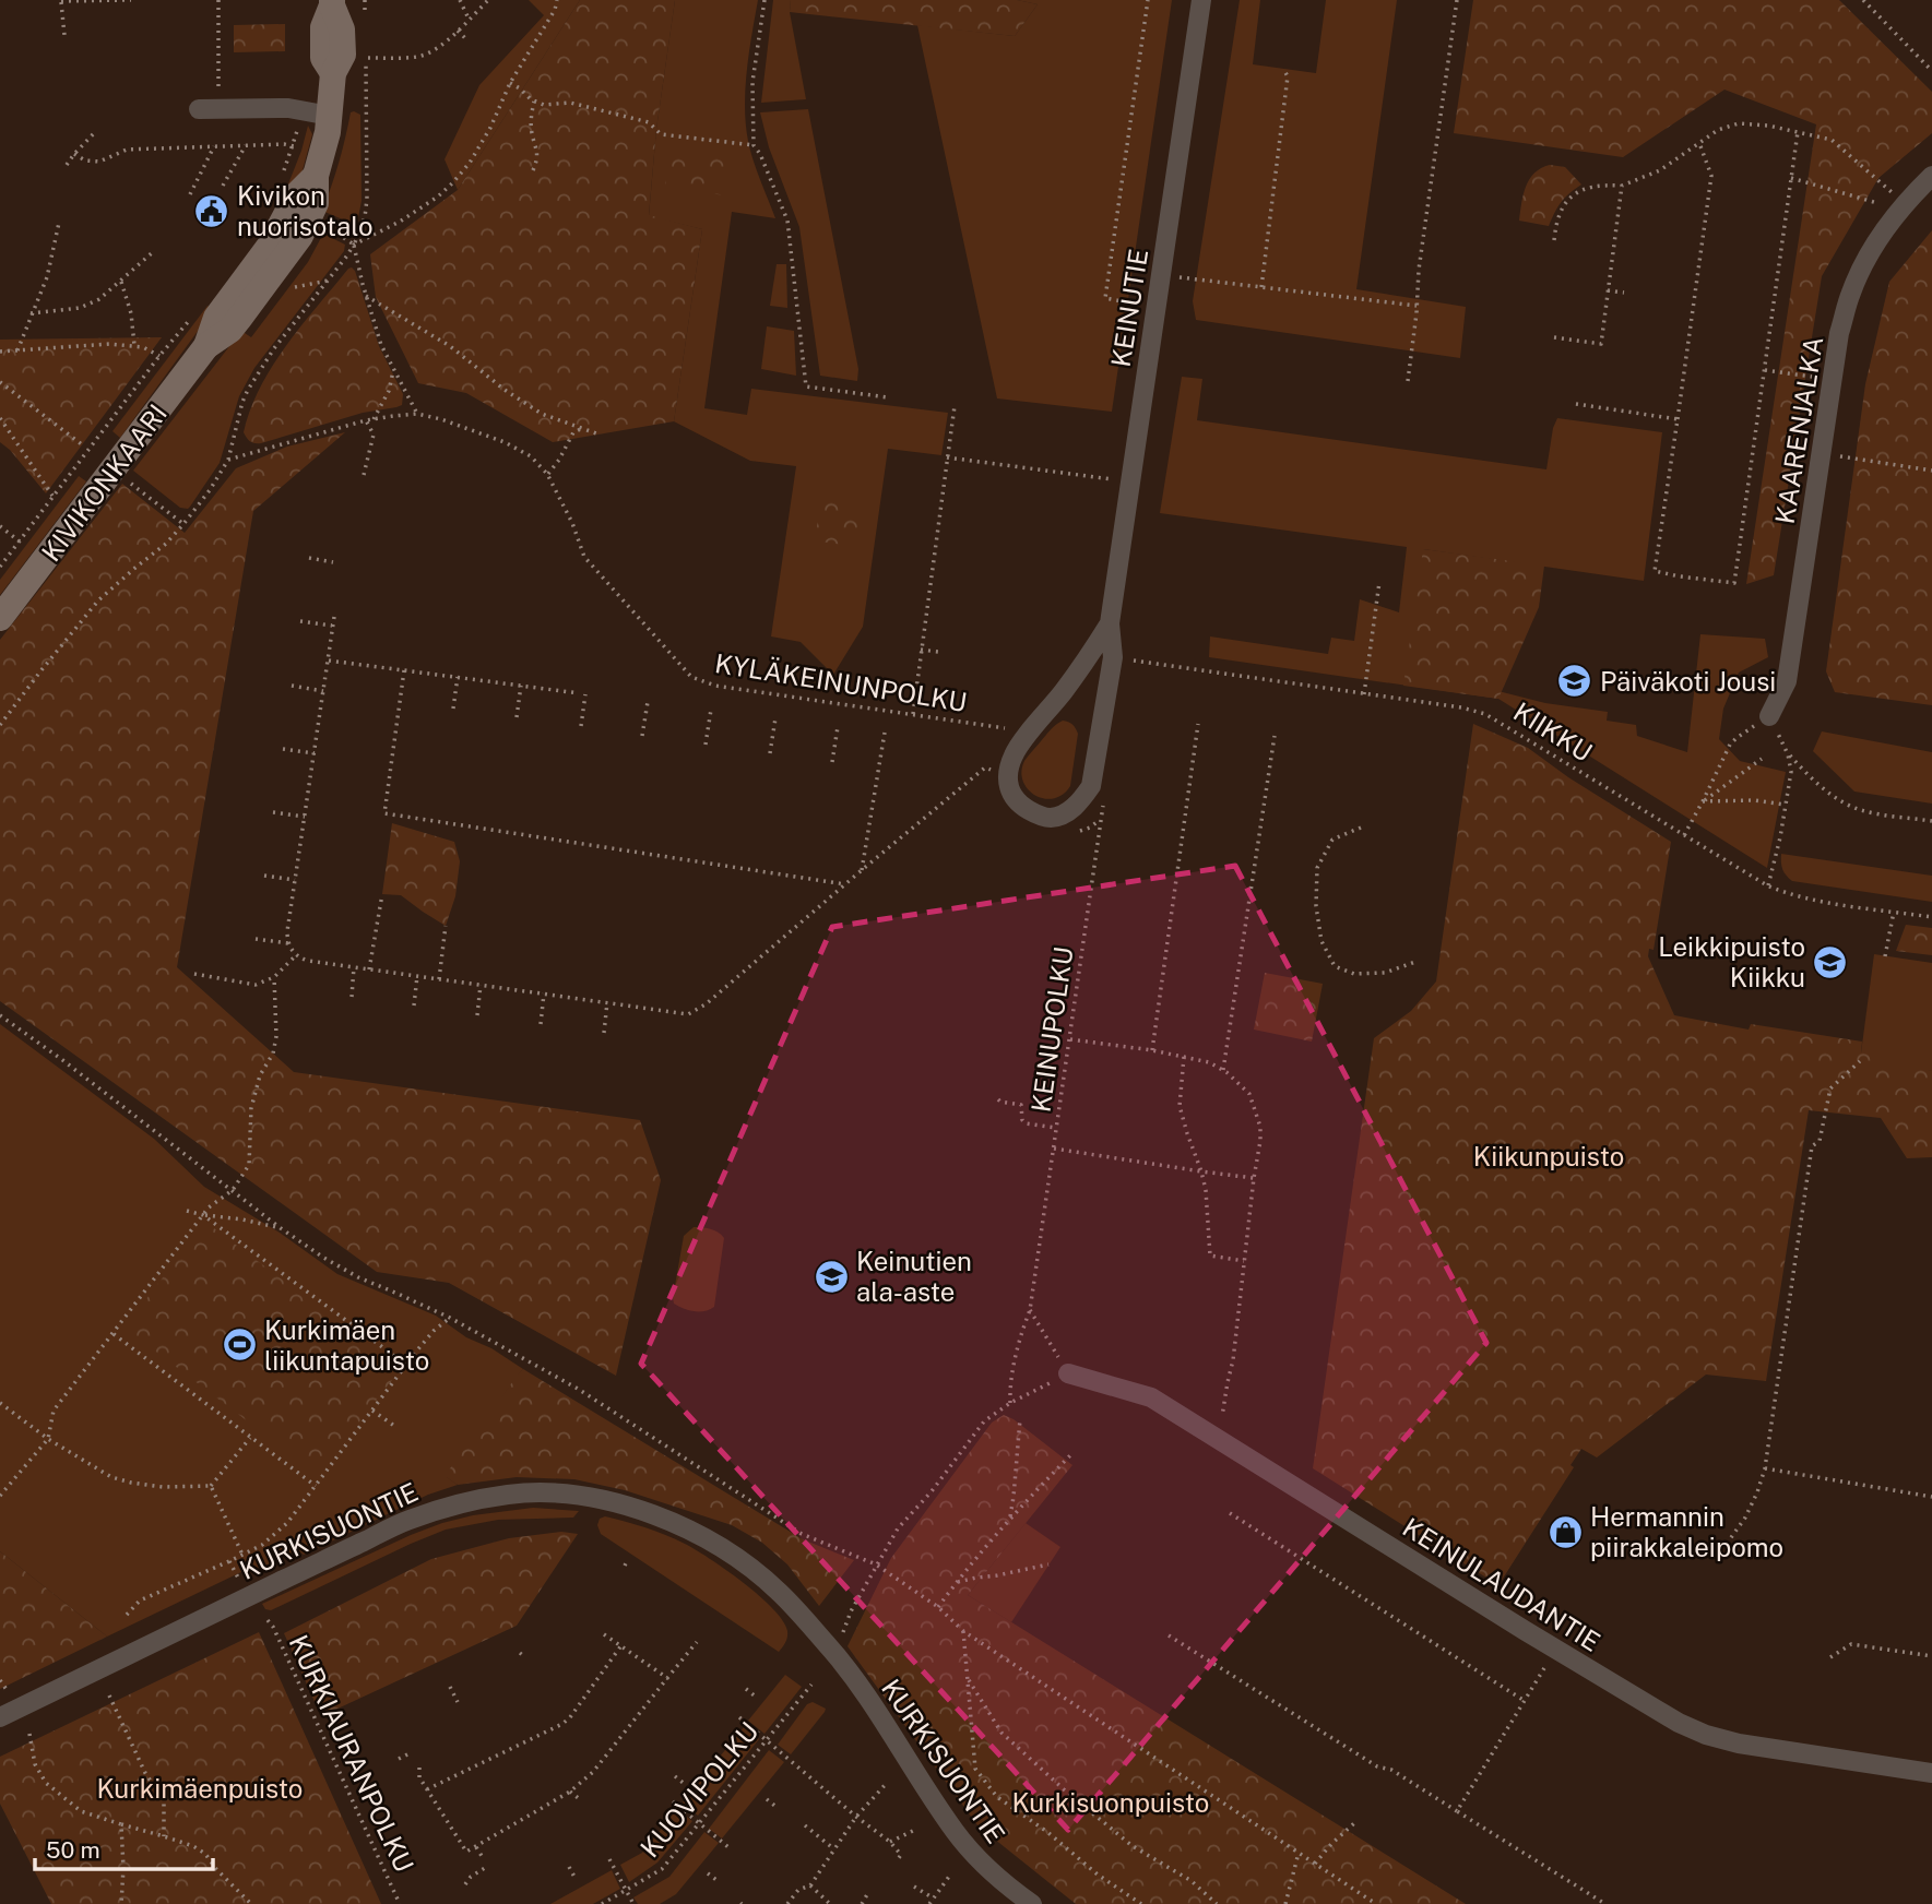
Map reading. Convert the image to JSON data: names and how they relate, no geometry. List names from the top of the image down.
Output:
{
  "streets": {
    "street": [
      "KEINUTIE",
      "KAARENJALKA",
      "KIVIKONKAARI",
      "KURKISUONTIE",
      "KEINULAUDANTIE"
    ],
    "path": [
      "KYLÄKEINUNPOLKU",
      "KIIKKU",
      "KEINUPOLKU",
      "KURKIAURANPOLKU",
      "KUOVIPOLKU"
    ]
  },
  "crossings": [
    ["KEINUTIE", "KYLÄKEINUNPOLKU"]
  ],
  "parks": ["Kiikunpuisto", "Kurkimäenpuisto", "Kurkisuonpuisto"],
  "places": {
    "public building": ["Kivikon nuorisotalo"],
    "school or university": ["Päiväkoti Jousi", "Leikkipuisto Kiikku", "Keinutien ala-aste"],
    "sports": ["Kurkimäen liikuntapuisto"],
    "shop": ["Hermannin piirakkaleipomo"]
  },
  "scale_bar": "50 m"
}
